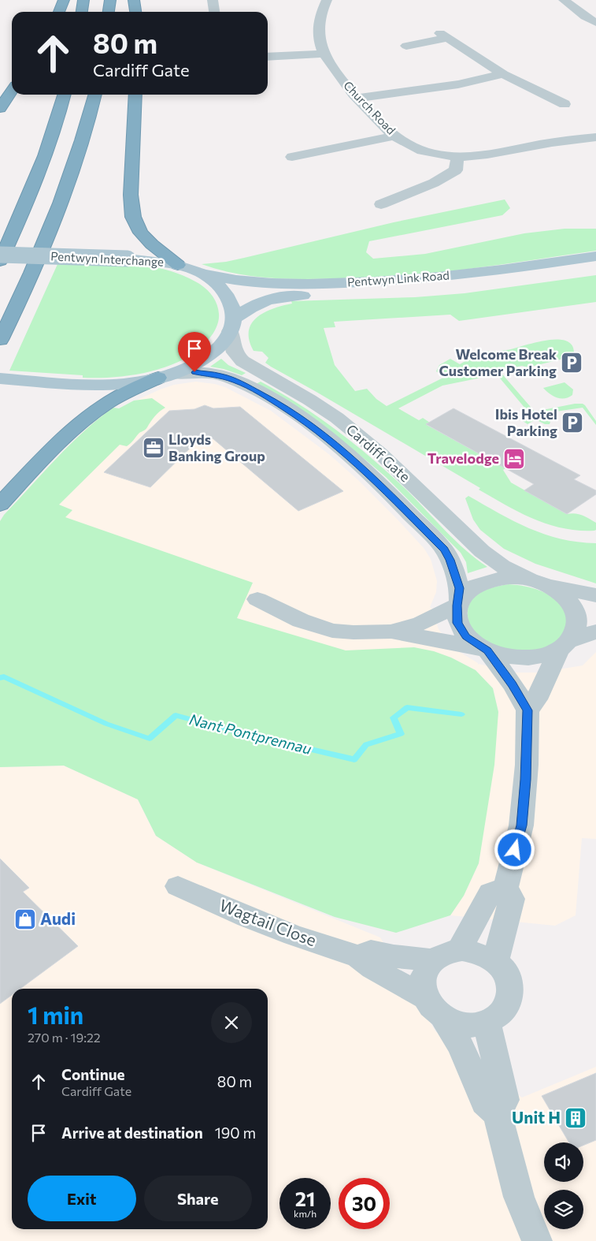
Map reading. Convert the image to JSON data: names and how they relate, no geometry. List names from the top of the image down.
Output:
{
  "streets": {
    "main road": ["Pentwyn Interchange", "Pentwyn Link Road"],
    "street": ["Church Road", "Cardiff Gate", "Wagtail Close"]
  },
  "crossings": [
    ["Pentwyn Interchange", "Pentwyn Link Road"],
    ["Pentwyn Interchange", "Cardiff Gate"],
    ["Pentwyn Link Road", "Cardiff Gate"]
  ],
  "water": ["Nant Pontprennau"],
  "places": {
    "parking": ["Welcome Break Customer Parking", "Ibis Hotel Parking"],
    "office": ["Lloyds Banking Group"],
    "hotel": ["Travelodge"],
    "shop": ["Audi"],
    "building": ["Unit H"]
  },
  "page": {
    "turn": ["80 m", "Cardiff Gate"],
    "heading": ["1 min", "270 m · 19:22"],
    "list": [
      {
        "name": "Continue",
        "note": "Cardiff Gate",
        "value": "80 m"
      },
      {
        "name": "Arrive at destination",
        "value": "190 m"
      }
    ],
    "buttons": ["Exit", "Share"],
    "speed": "21 km/h",
    "limit": "30"
  }
}
